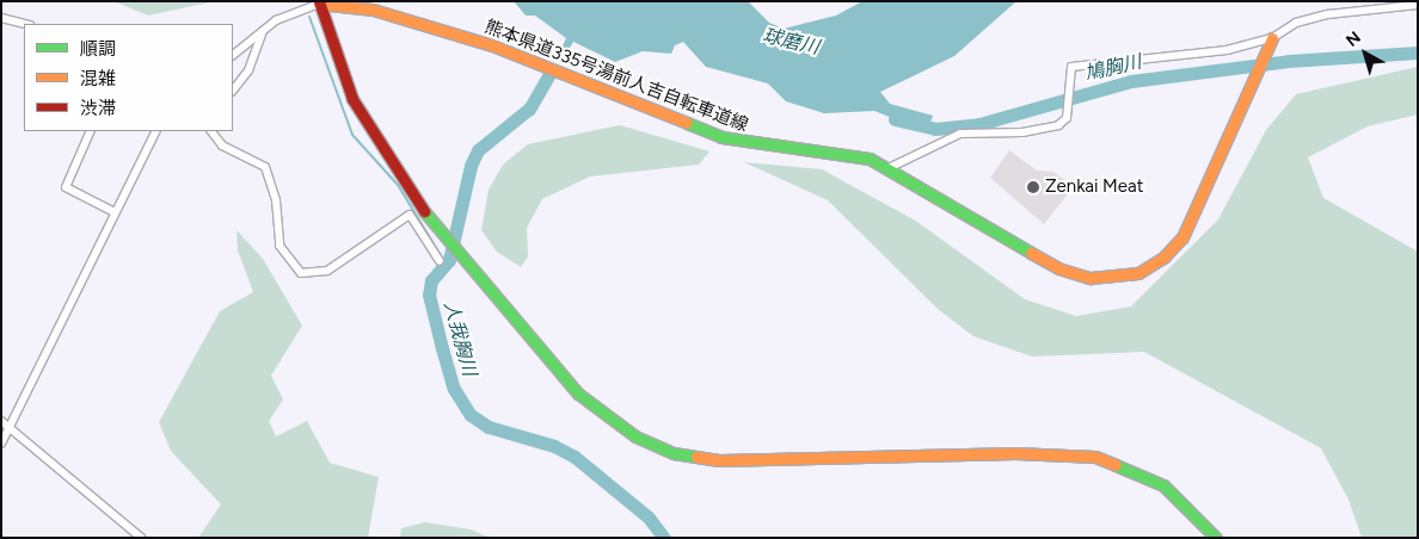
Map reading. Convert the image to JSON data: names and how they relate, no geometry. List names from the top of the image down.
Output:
{
  "streets": {
    "street": ["熊本県道335号湯前人吉自転車道線"]
  },
  "water": ["球磨川", "鳩胸川", "人我胸川"],
  "places": ["Zenkai Meat"],
  "legend": ["順調", "混雑", "渋滞"],
  "north": "top left"
}
